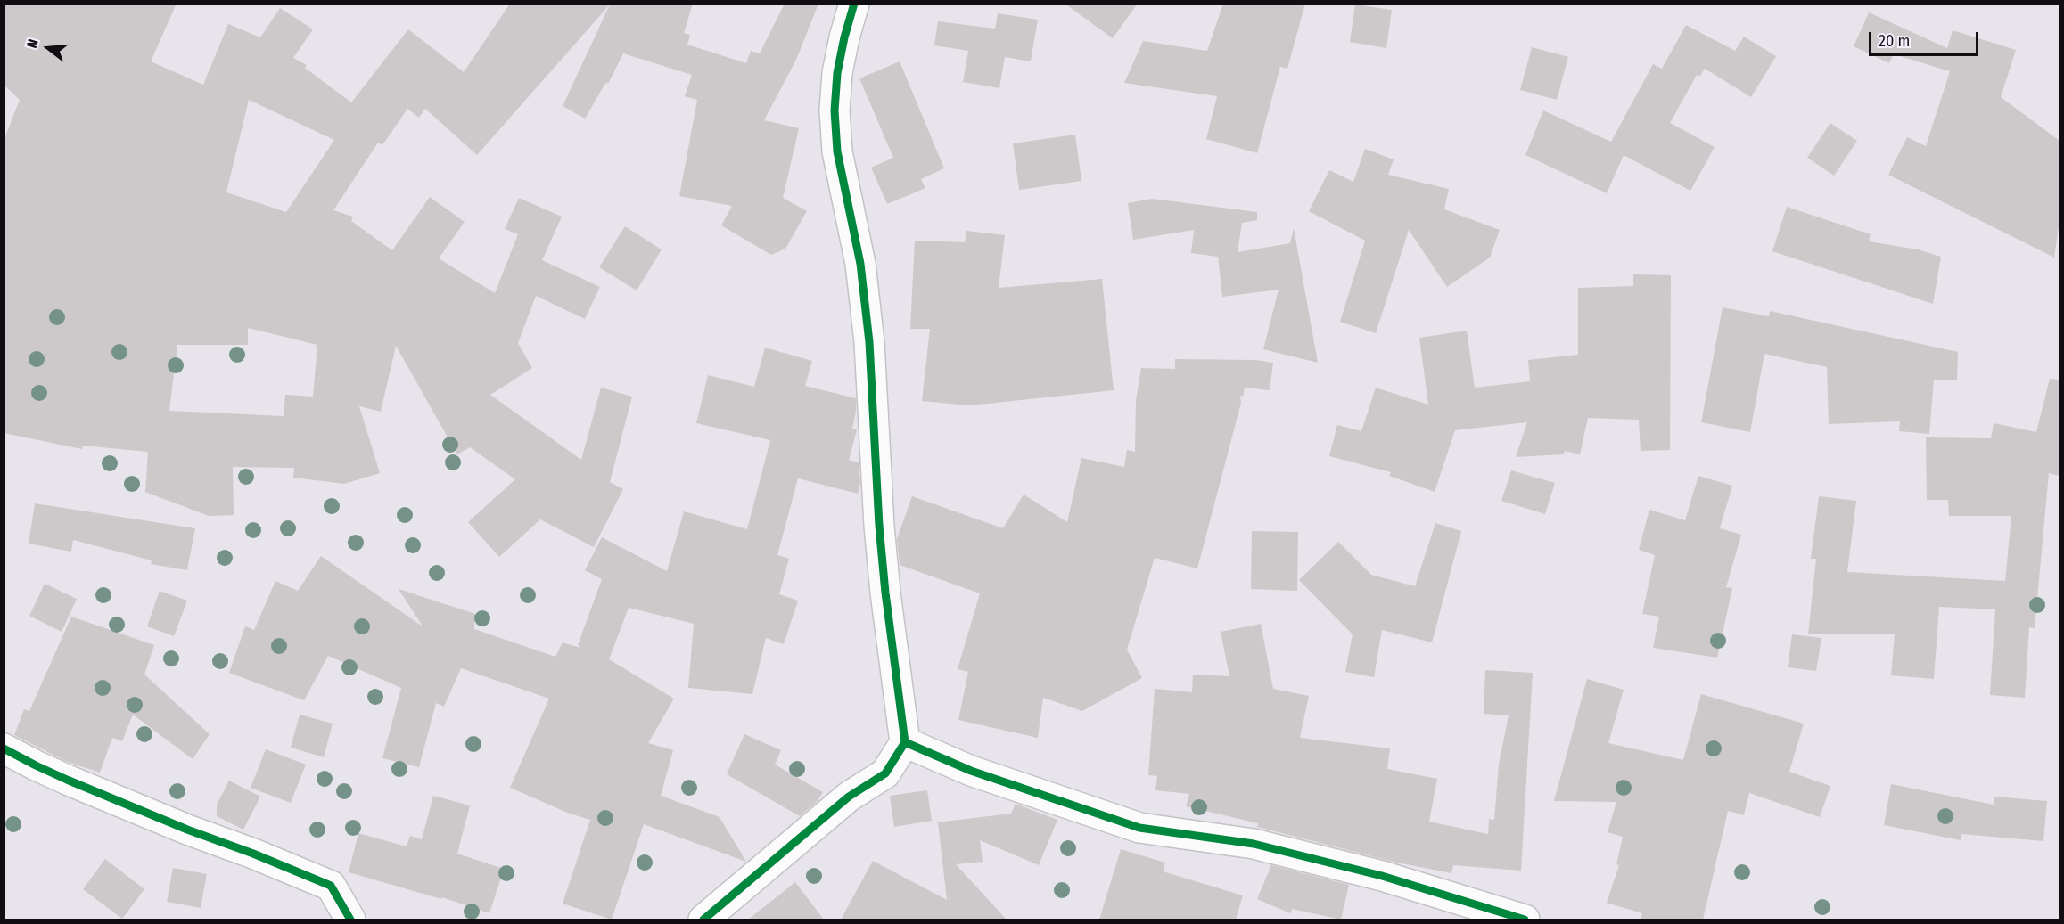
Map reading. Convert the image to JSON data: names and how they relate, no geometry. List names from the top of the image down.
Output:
{
  "scale_bar": "20 m",
  "north": "left"
}
